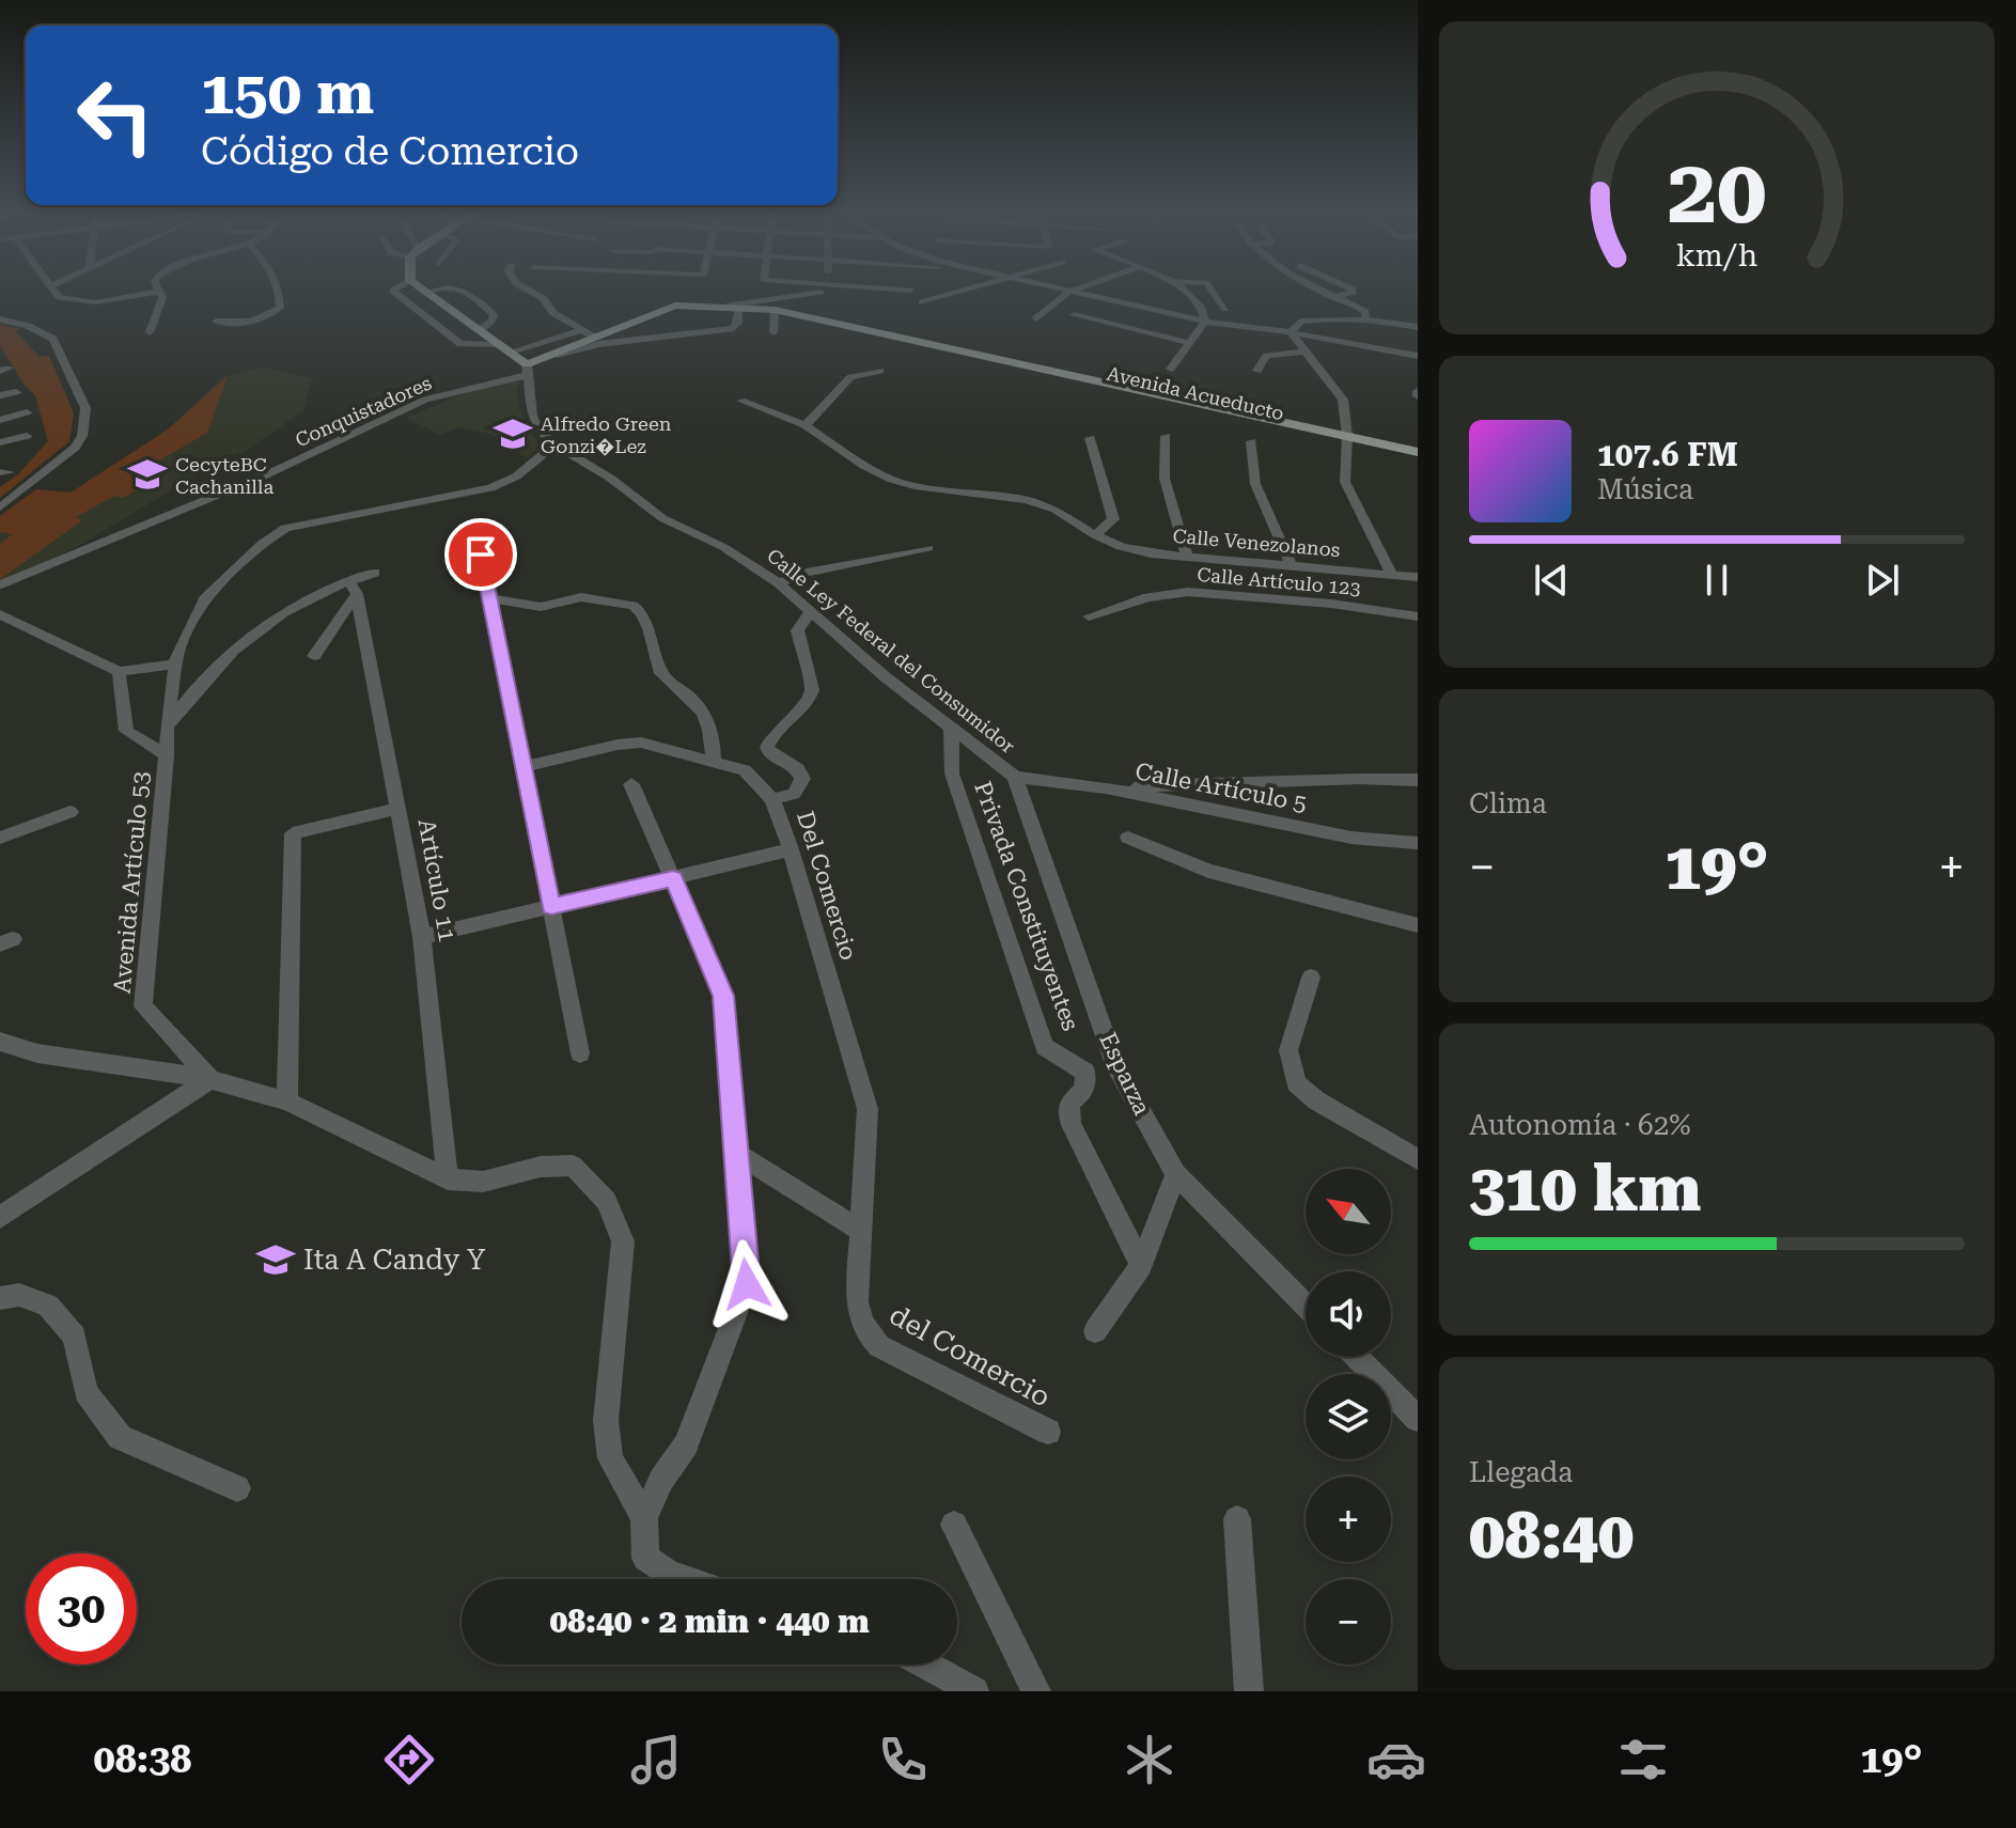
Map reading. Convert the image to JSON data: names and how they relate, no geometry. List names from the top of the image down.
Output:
{
  "streets": {
    "main road": ["Avenida Acueducto"],
    "street": [
      "Conquistadores",
      "Calle Venezolanos",
      "Calle Artículo 123",
      "Calle Ley Federal del Consumidor",
      "Calle Artículo 5",
      "Artículo 11",
      "Avenida Artículo 53",
      "Del Comercio",
      "Privada Constituyentes",
      "Esparza",
      "del Comercio"
    ]
  },
  "crossings": [
    ["Avenida Acueducto", "Conquistadores"],
    ["Avenida Acueducto", "Calle Ley Federal del Consumidor"],
    ["Conquistadores", "Calle Ley Federal del Consumidor"],
    ["Calle Ley Federal del Consumidor", "Calle Artículo 5"],
    ["Calle Ley Federal del Consumidor", "Del Comercio"],
    ["Calle Ley Federal del Consumidor", "Privada Constituyentes"],
    ["Calle Ley Federal del Consumidor", "Esparza"],
    ["Calle Artículo 5", "Esparza"],
    ["Del Comercio", "del Comercio"]
  ],
  "places": {
    "school or university": ["Alfredo Green Gonzi�Lez", "CecyteBC Cachanilla", "Ita A Candy Y"]
  },
  "north": "top left",
  "page": {
    "turn": ["150 m", "Código de Comercio"],
    "song": ["107.6 FM", "Música"],
    "tile": [
      "Clima",
      ["Autonomía · 62%", "310 km"],
      ["Llegada", "08:40"]
    ],
    "heat": ["−", "19°", "+"],
    "map_buttons": ["+", "−"],
    "limit": "30",
    "trip": "08:40 · 2 min · 440 m",
    "tabs": ["08:38", "19°"],
    "gauge": ["20", "km/h"]
  }
}
